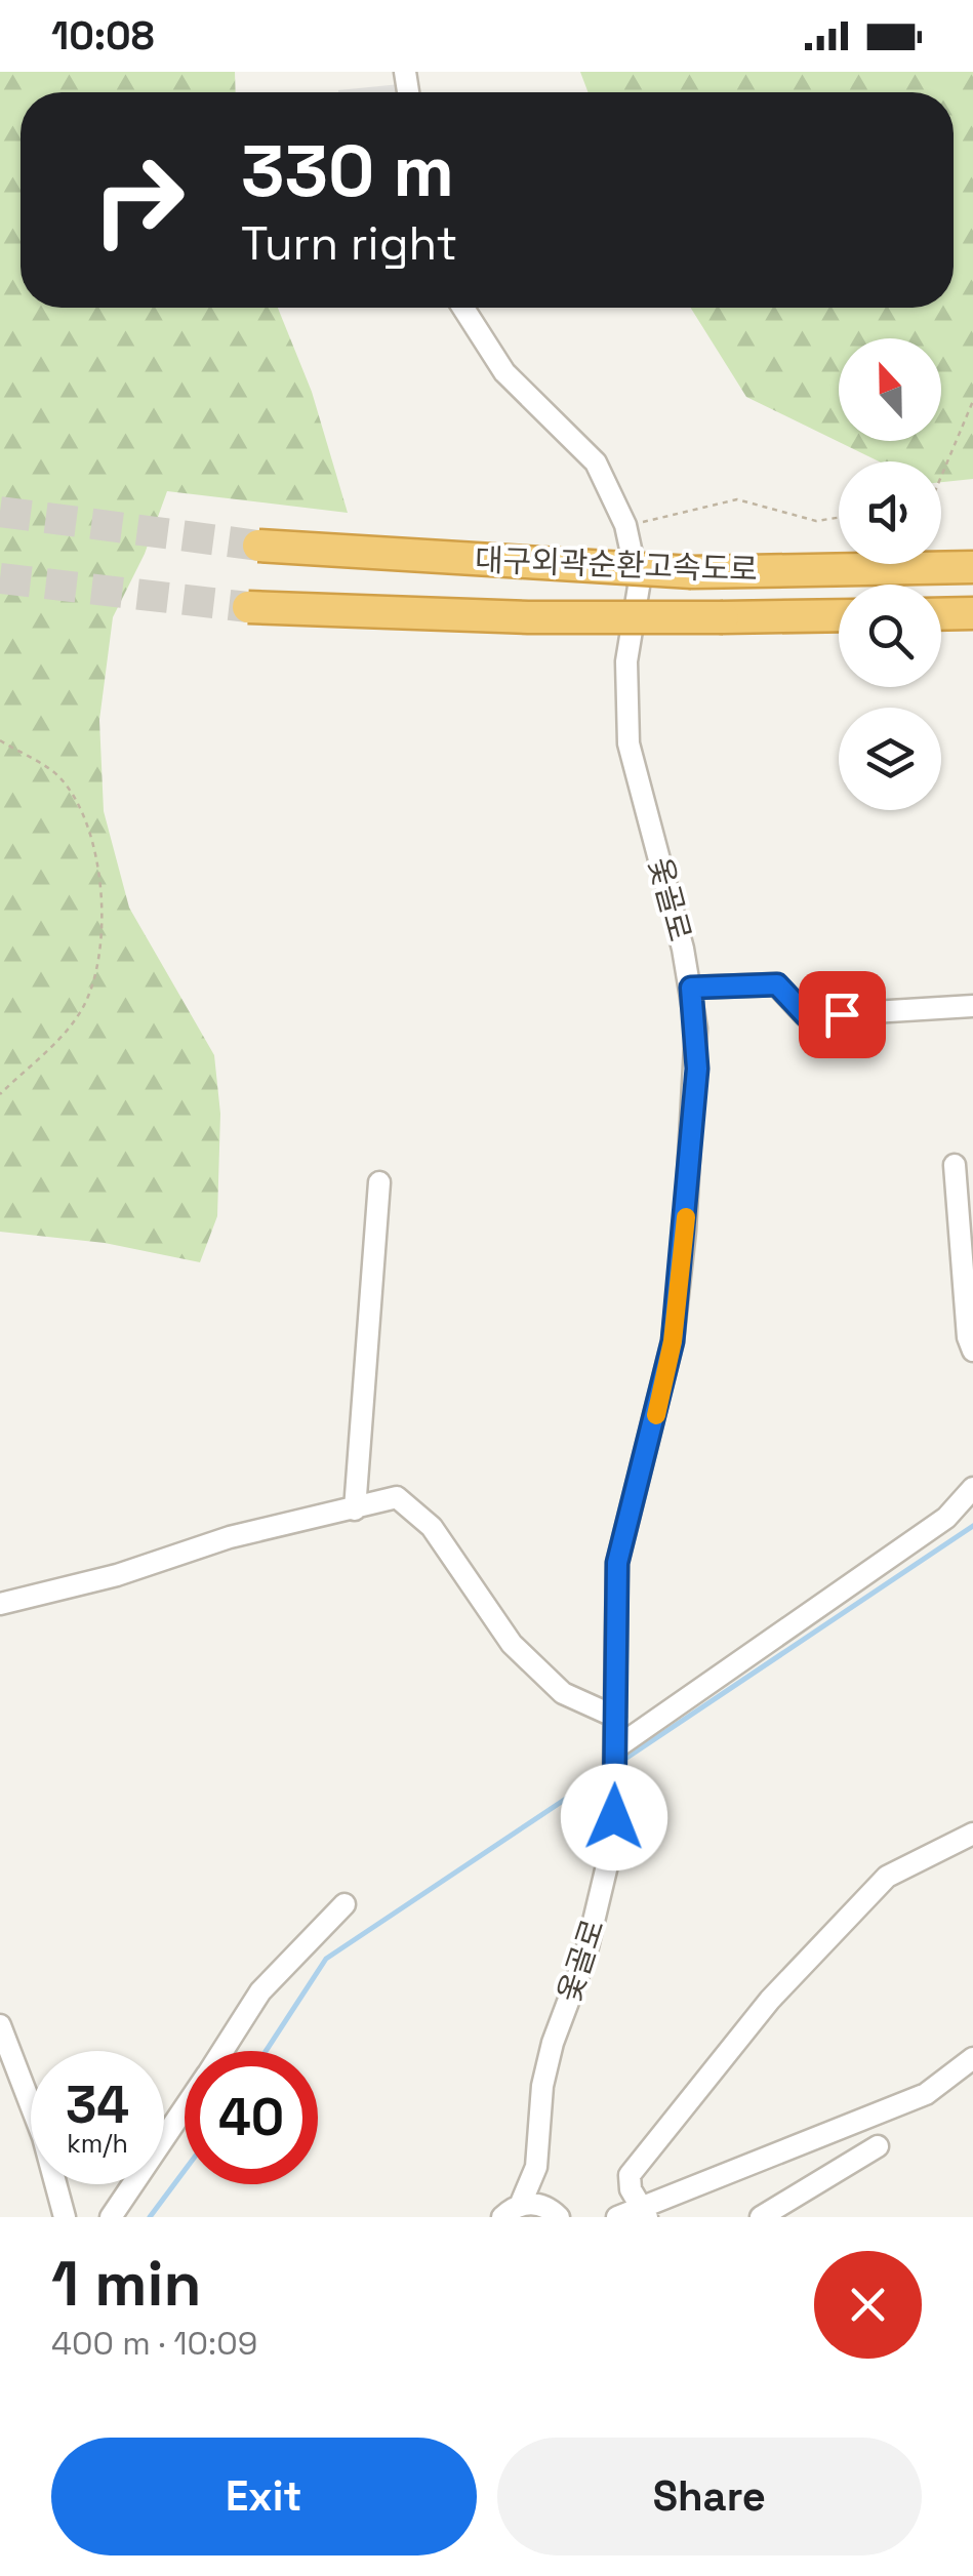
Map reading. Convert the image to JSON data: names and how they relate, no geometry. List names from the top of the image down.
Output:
{
  "streets": {
    "highway": ["대구외곽순환고속도로"],
    "street": ["옻골로"]
  },
  "north": "top",
  "page": {
    "status": "10:08",
    "turn": ["330 m", "Turn right"],
    "speed": "34 km/h",
    "limit": "40",
    "heading": ["1 min", "400 m · 10:09"],
    "buttons": ["Exit", "Share"]
  }
}
